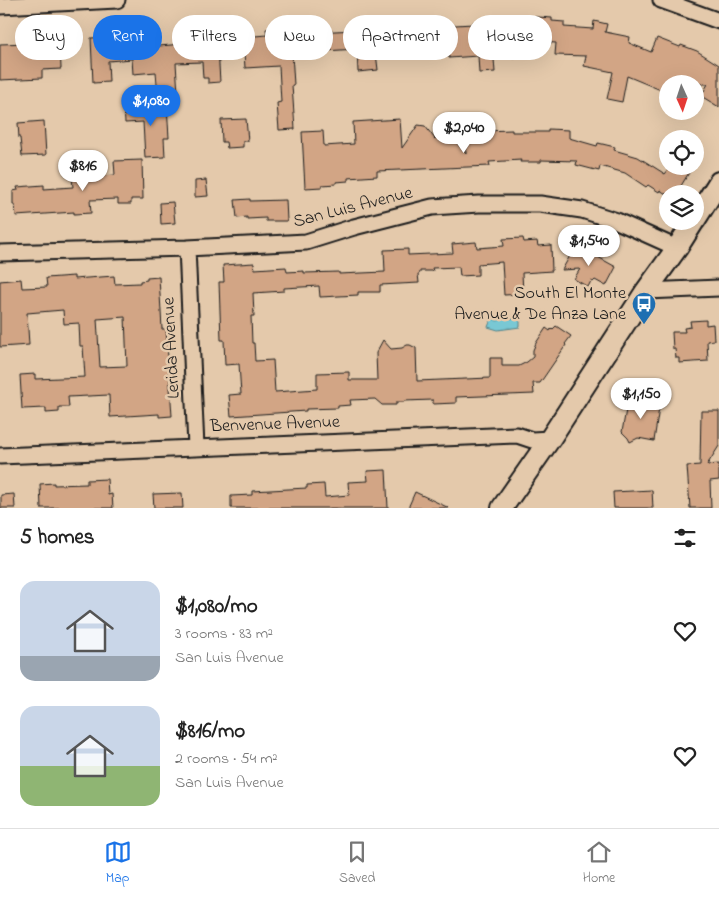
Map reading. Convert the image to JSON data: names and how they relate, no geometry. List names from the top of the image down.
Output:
{
  "streets": {
    "street": ["San Luis Avenue", "Lerida Avenue", "Benvenue Avenue"]
  },
  "crossings": [
    ["San Luis Avenue", "Lerida Avenue"],
    ["Lerida Avenue", "Benvenue Avenue"]
  ],
  "places": {
    "bus stop": ["South El Monte Avenue & De Anza Lane"]
  },
  "north": "bottom",
  "page": {
    "chip": [
      "Buy",
      "Rent",
      "Filters",
      "New",
      "Apartment",
      "House"
    ],
    "price": [
      "$1,080",
      "$2,040",
      "$816",
      "$1,540",
      "$1,150"
    ],
    "heading": "5 homes",
    "list": [
      {
        "name": "$1,080/mo",
        "note": "3 rooms · 83 m² · San Luis Avenue"
      },
      {
        "name": "$816/mo",
        "note": "2 rooms · 54 m² · San Luis Avenue"
      }
    ],
    "tabs": ["Map", "Saved", "Home"]
  }
}
